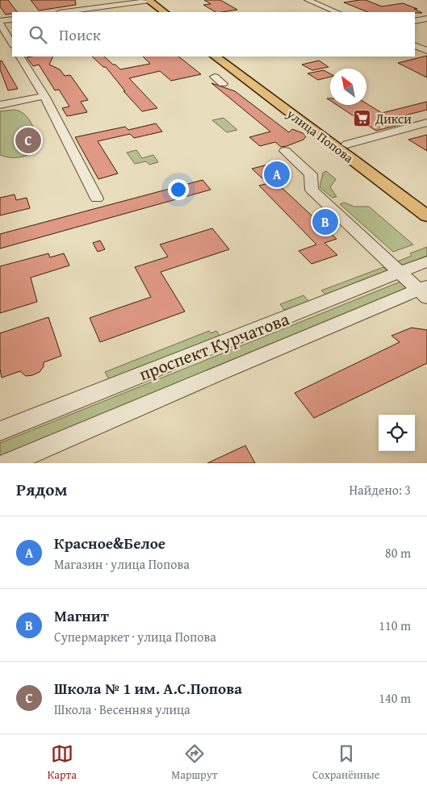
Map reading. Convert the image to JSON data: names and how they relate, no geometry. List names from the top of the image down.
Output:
{
  "streets": {
    "main road": ["улица Попова"],
    "street": ["проспект Курчатова"]
  },
  "places": {
    "supermarket": ["Дикси"]
  },
  "north": "top left",
  "page": {
    "search": "Поиск",
    "pins": ["C", "A", "B"],
    "heading": ["Рядом", "Найдено: 3"],
    "list": [
      {
        "mark": "A",
        "name": "Красное&Белое",
        "note": "Магазин · улица Попова",
        "value": "80 m"
      },
      {
        "mark": "B",
        "name": "Магнит",
        "note": "Супермаркет · улица Попова",
        "value": "110 m"
      },
      {
        "mark": "C",
        "name": "Школа № 1 им. А.С.Попова",
        "note": "Школа · Весенняя улица",
        "value": "140 m"
      }
    ],
    "nav": ["Карта", "Маршрут", "Сохранённые"]
  }
}
